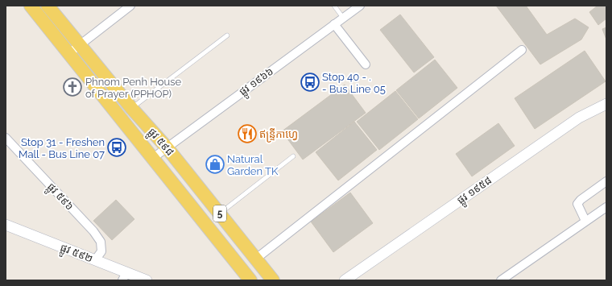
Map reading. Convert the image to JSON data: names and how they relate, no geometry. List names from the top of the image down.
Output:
{
  "streets": {
    "main road": ["ផ្លូវ ៥៩៨", "5"],
    "street": [
      "ផ្លូវ ១៩៦៦",
      "ផ្លូវ ១៩៥៨",
      "ផ្លូវ ៥៩៦",
      "ផ្លូវ ៥៩២"
    ]
  },
  "crossings": [
    ["ផ្លូវ ១៩៦៦", "ផ្លូវ ៥៩៨"],
    ["ផ្លូវ ៥៩៦", "ផ្លូវ ៥៩២"]
  ],
  "places": {
    "bus stop": ["Stop 40 - . - Bus Line 05", "Stop 31 - Freshen Mall - Bus Line 07"],
    "church": ["Phnom Penh House of Prayer (PPHOP)"],
    "restaurant": ["ឥន្ទ្រីកាហ្វេ"],
    "shop": ["Natural Garden TK"]
  }
}
